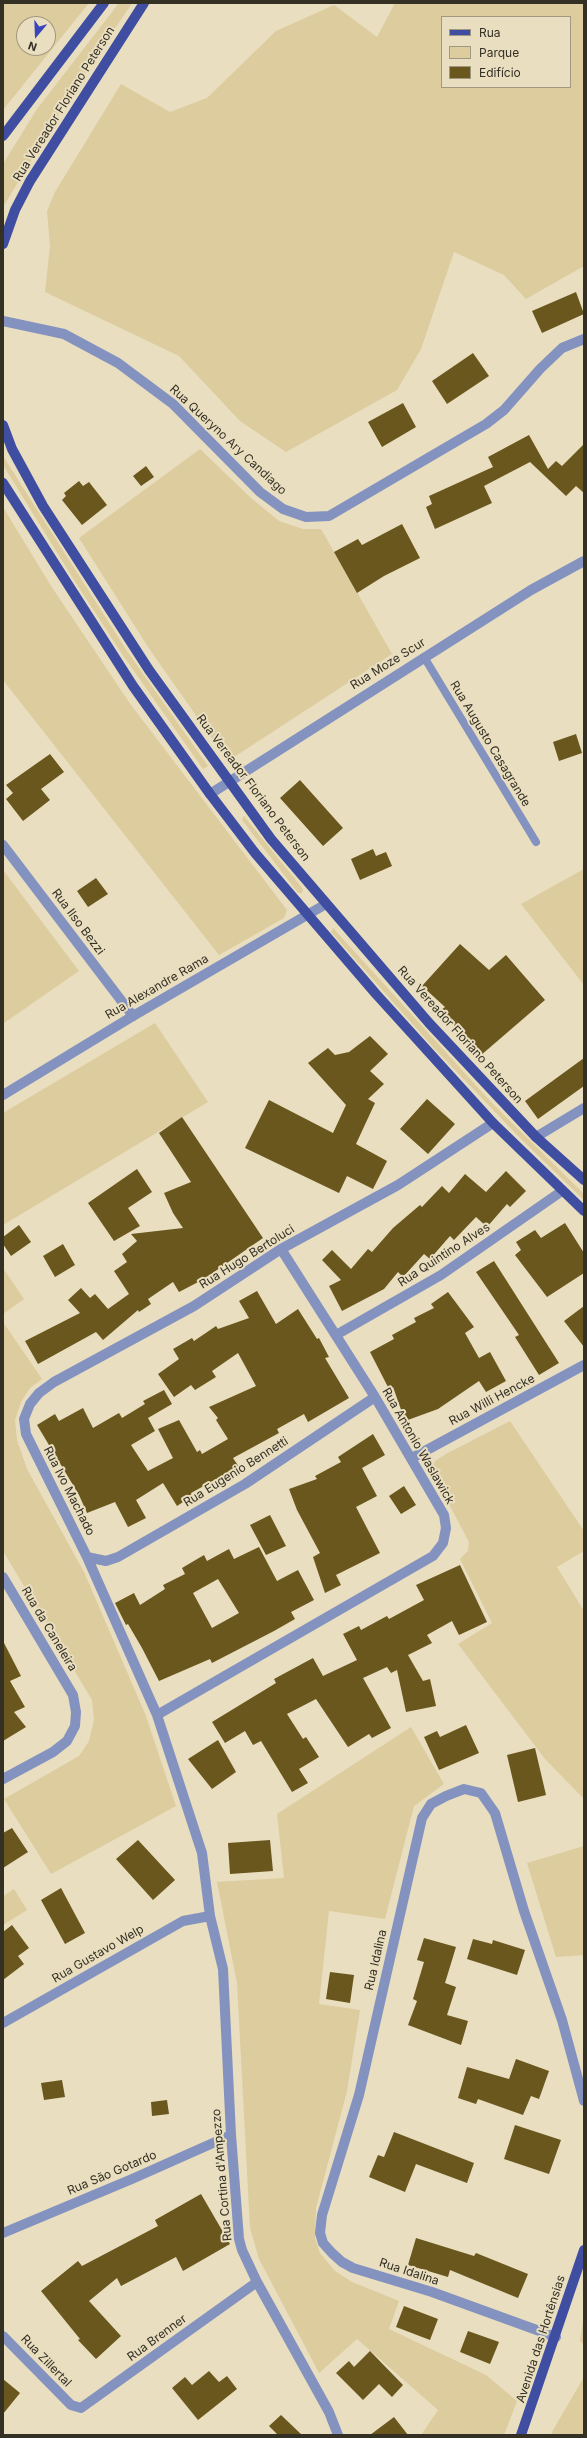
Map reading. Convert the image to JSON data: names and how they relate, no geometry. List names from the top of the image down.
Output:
{
  "streets": {
    "main road": ["Rua Vereador Floriano Peterson", "Avenida das Hortênsias"],
    "street": [
      "Rua Queryno Ary Candiago",
      "Rua Moze Scur",
      "Rua Ilso Bezzi",
      "Rua Alexandre Rama",
      "Rua Quintino Alves",
      "Rua Hugo Bertoluci",
      "Rua Willi Hencke",
      "Rua Antonio Waslawick",
      "Rua Eugenio Bennetti",
      "Rua Ivo Machado",
      "Rua da Caneleira",
      "Rua Gustavo Welp",
      "Rua Idalina",
      "Rua São Gotardo",
      "Rua Cortina d'Ampezzo",
      "Rua Brenner",
      "Rua Zillertal"
    ],
    "lane": ["Rua Augusto Casagrande"]
  },
  "crossings": [
    ["Rua Vereador Floriano Peterson", "Rua Moze Scur"],
    ["Rua Vereador Floriano Peterson", "Rua Alexandre Rama"],
    ["Rua Moze Scur", "Rua Augusto Casagrande"],
    ["Rua Ilso Bezzi", "Rua Alexandre Rama"],
    ["Rua Quintino Alves", "Rua Antonio Waslawick"],
    ["Rua Hugo Bertoluci", "Rua Antonio Waslawick"],
    ["Rua Hugo Bertoluci", "Rua Ivo Machado"],
    ["Rua Willi Hencke", "Rua Antonio Waslawick"],
    ["Rua Antonio Waslawick", "Rua Eugenio Bennetti"],
    ["Rua Antonio Waslawick", "Rua Ivo Machado"],
    ["Rua Antonio Waslawick", "Rua Cortina d'Ampezzo"],
    ["Rua Eugenio Bennetti", "Rua Ivo Machado"],
    ["Rua Ivo Machado", "Rua Cortina d'Ampezzo"],
    ["Rua Gustavo Welp", "Rua Cortina d'Ampezzo"],
    ["Rua Idalina", "Avenida das Hortênsias"],
    ["Rua São Gotardo", "Rua Cortina d'Ampezzo"],
    ["Rua Cortina d'Ampezzo", "Rua Brenner"],
    ["Rua Brenner", "Rua Zillertal"]
  ],
  "legend": ["Rua", "Parque", "Edifício"],
  "north": "bottom"
}
